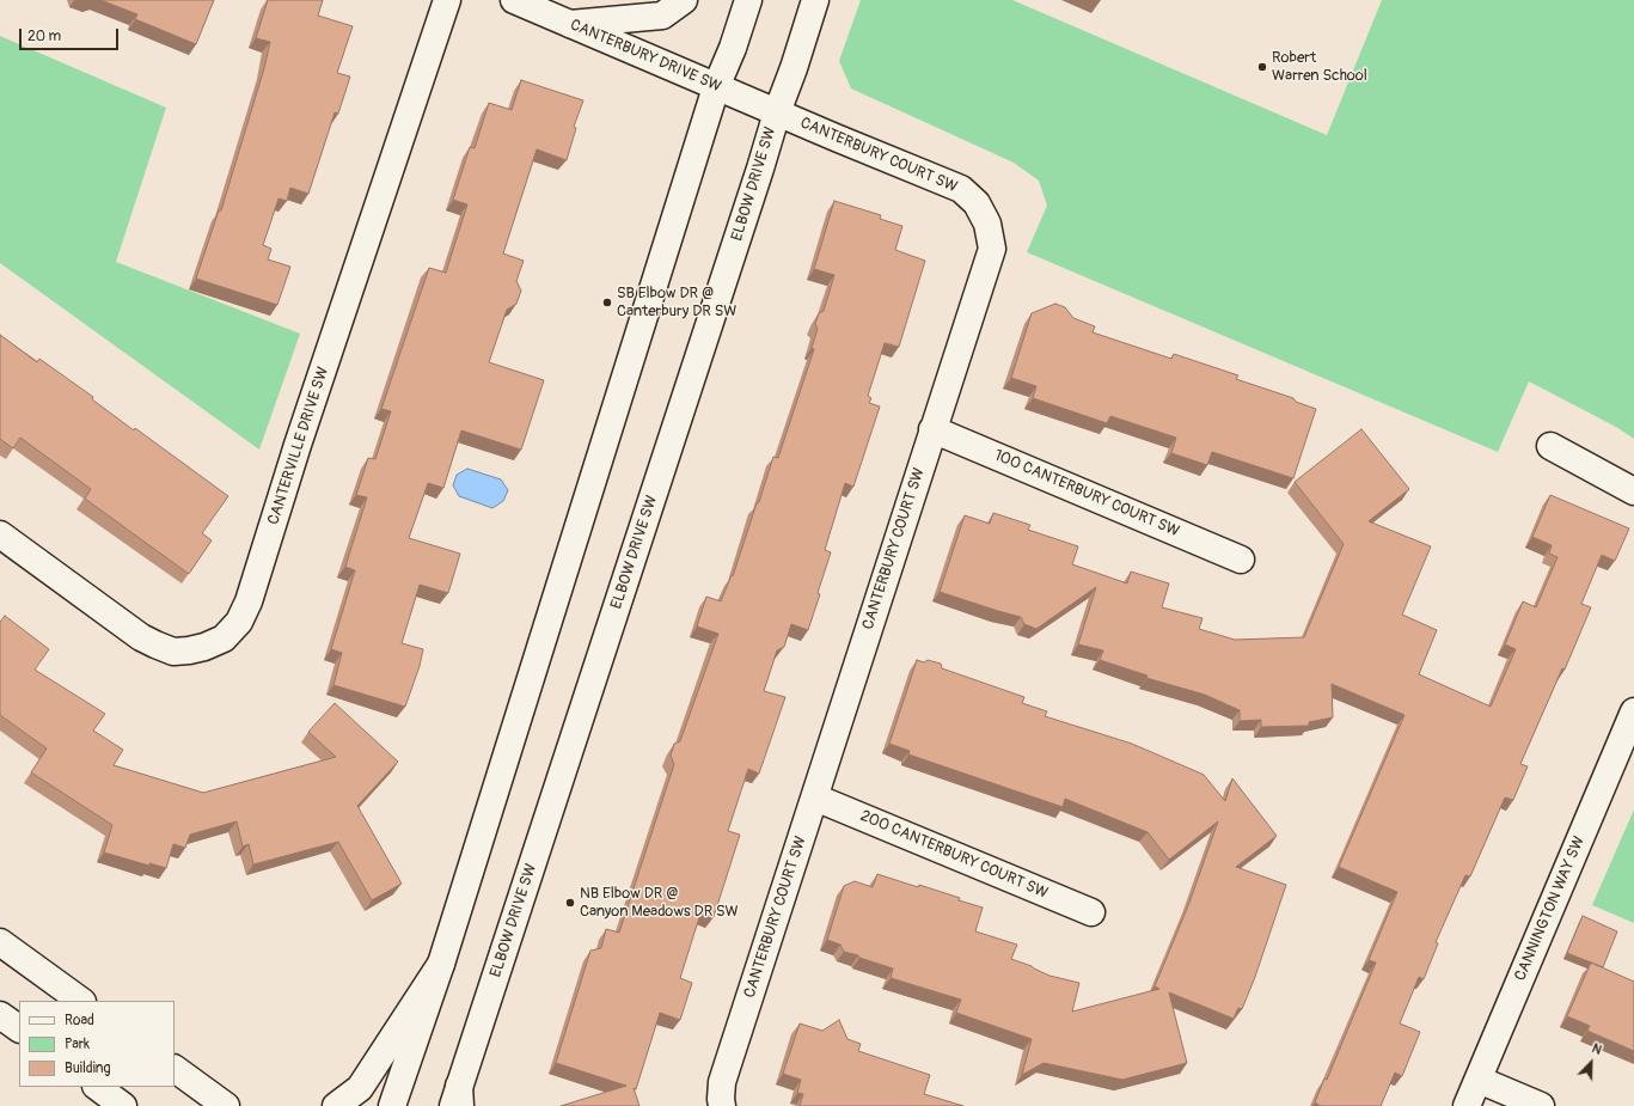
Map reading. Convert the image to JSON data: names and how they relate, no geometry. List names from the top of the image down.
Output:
{
  "streets": {
    "street": [
      "CANTERBURY DRIVE SW",
      "CANTERBURY COURT SW",
      "ELBOW DRIVE SW",
      "CANTERVILLE DRIVE SW",
      "100 CANTERBURY COURT SW",
      "200 CANTERBURY COURT SW",
      "CANNINGTON WAY SW"
    ]
  },
  "crossings": [
    ["CANTERBURY DRIVE SW", "CANTERBURY COURT SW"],
    ["CANTERBURY DRIVE SW", "ELBOW DRIVE SW"],
    ["CANTERBURY COURT SW", "ELBOW DRIVE SW"],
    ["CANTERBURY COURT SW", "100 CANTERBURY COURT SW"],
    ["CANTERBURY COURT SW", "200 CANTERBURY COURT SW"]
  ],
  "places": ["Robert Warren School", "SB Elbow DR @ Canterbury DR SW", "NB Elbow DR @ Canyon Meadows DR SW"],
  "legend": ["Road", "Park", "Building"],
  "scale_bar": "20 m",
  "north": "top right"
}
